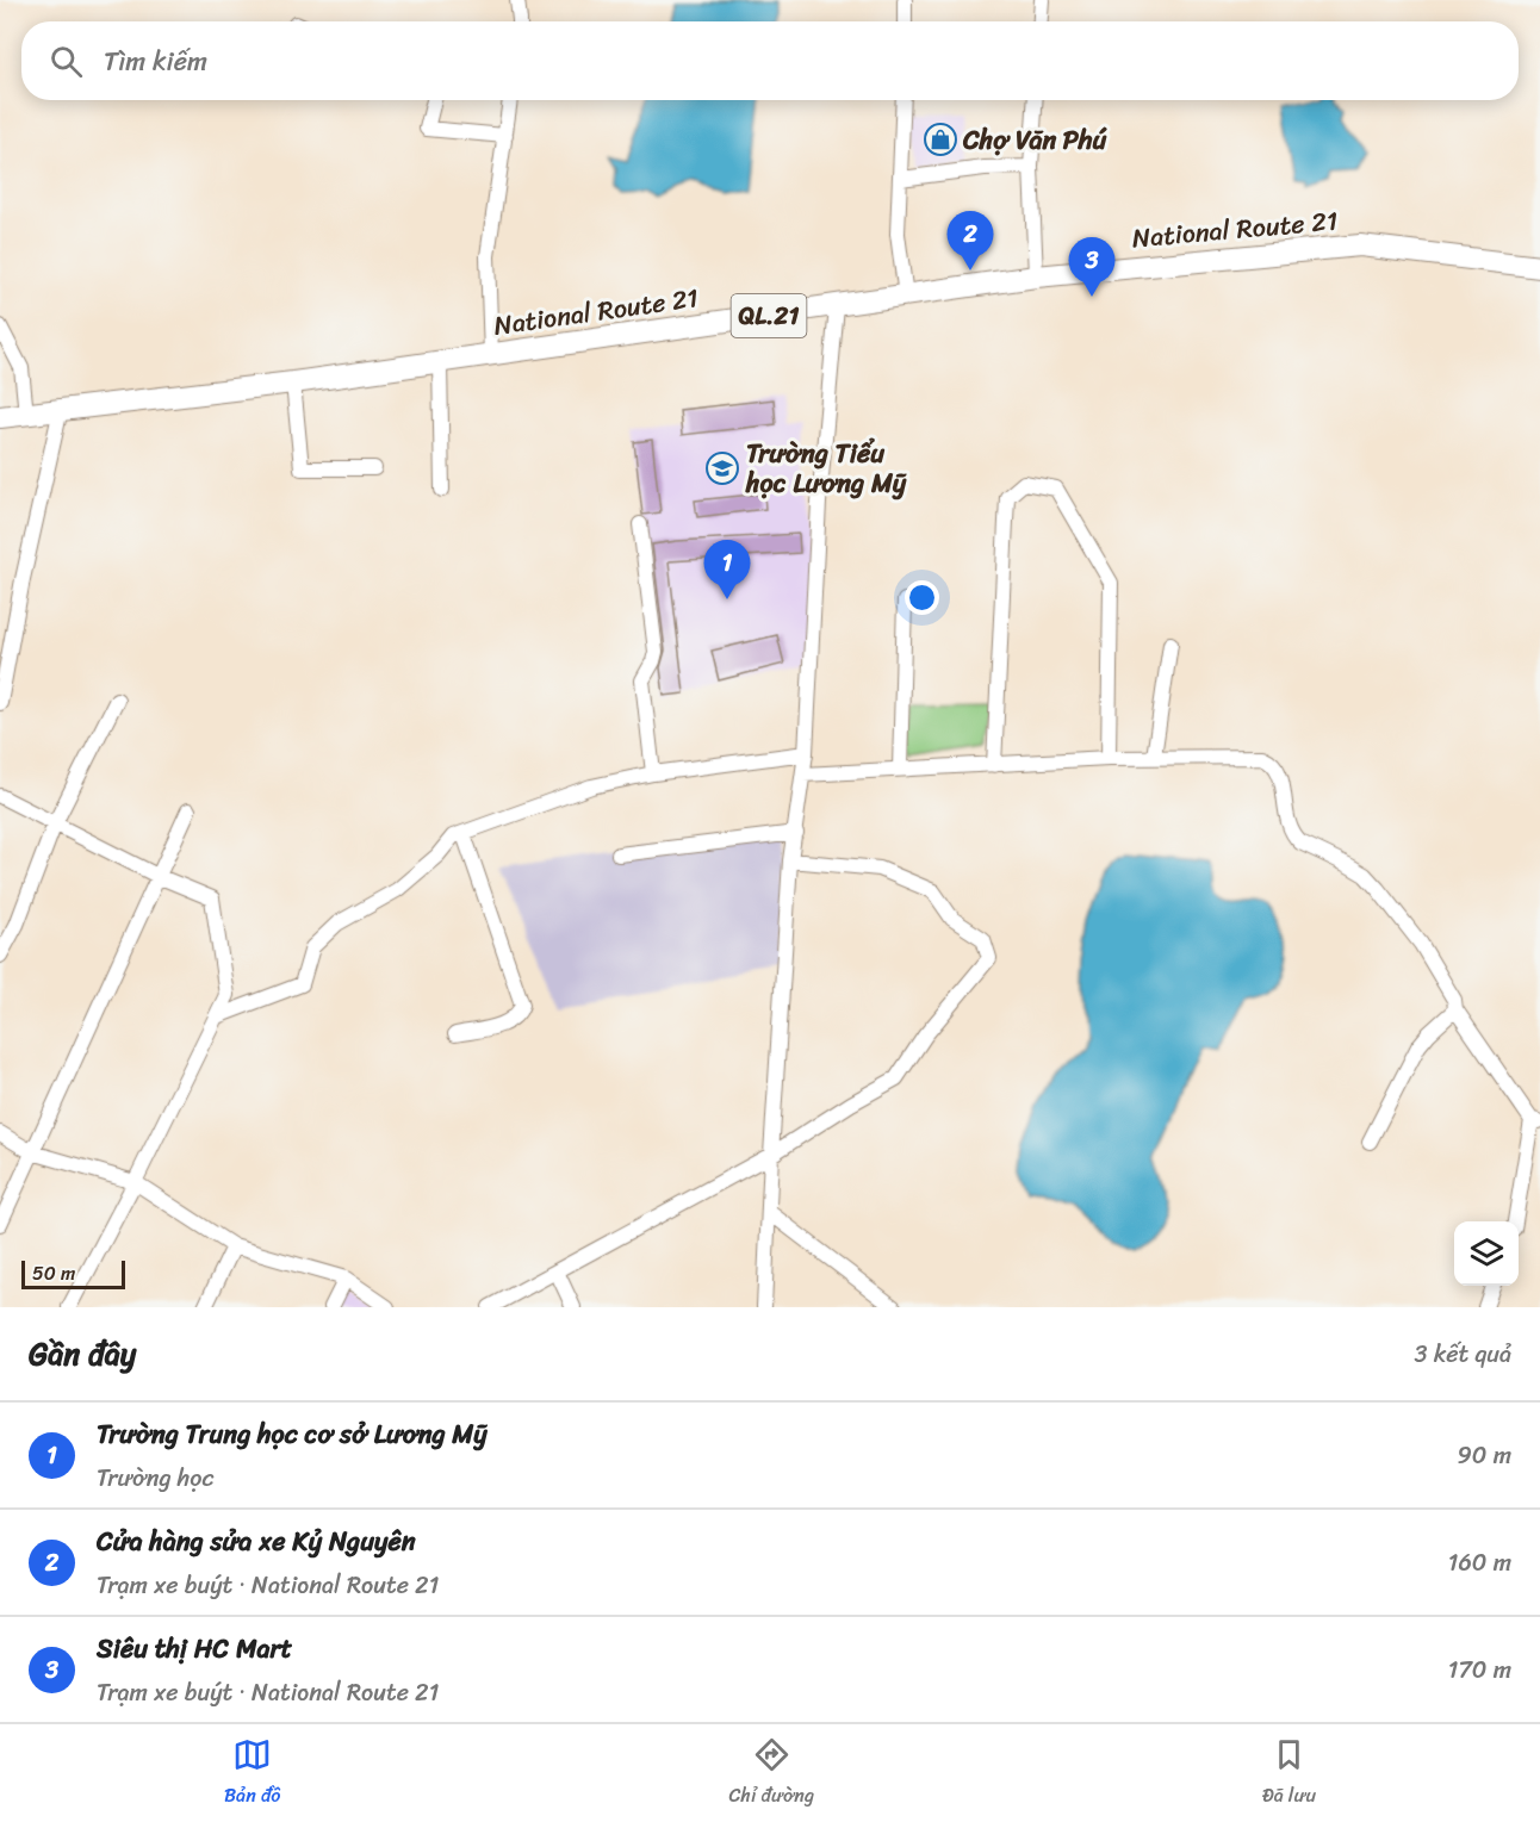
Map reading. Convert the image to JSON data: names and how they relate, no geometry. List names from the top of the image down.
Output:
{
  "streets": {
    "highway": ["National Route 21", "QL.21"]
  },
  "places": {
    "shop": ["Chợ Văn Phú"],
    "school or university": ["Trường Tiểu học Lương Mỹ"]
  },
  "scale_bar": "50 m",
  "page": {
    "search": "Tìm kiếm",
    "pins": ["2", "3", "1"],
    "scale": "50 m",
    "heading": ["Gần đây", "3 kết quả"],
    "list": [
      {
        "mark": "1",
        "name": "Trường Trung học cơ sở Lương Mỹ",
        "note": "Trường học",
        "value": "90 m"
      },
      {
        "mark": "2",
        "name": "Cửa hàng sửa xe Kỷ Nguyên",
        "note": "Trạm xe buýt · National Route 21",
        "value": "160 m"
      },
      {
        "mark": "3",
        "name": "Siêu thị HC Mart",
        "note": "Trạm xe buýt · National Route 21",
        "value": "170 m"
      }
    ],
    "nav": ["Bản đồ", "Chỉ đường", "Đã lưu"]
  }
}
